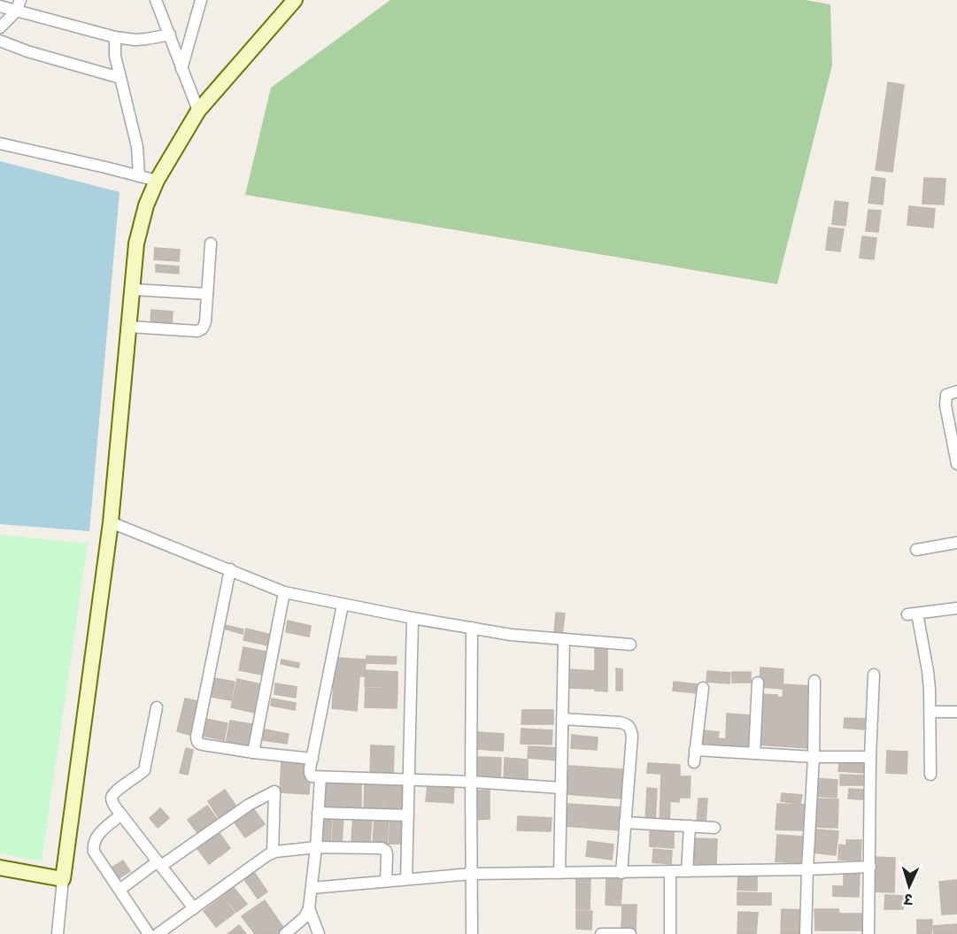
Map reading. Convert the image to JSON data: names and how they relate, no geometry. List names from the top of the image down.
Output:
{
  "north": "bottom"
}
